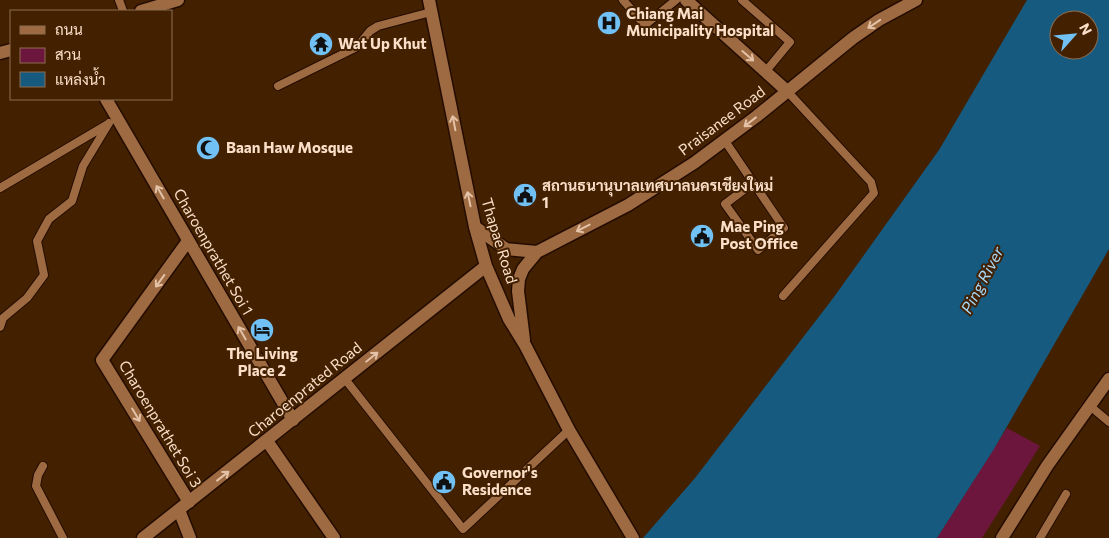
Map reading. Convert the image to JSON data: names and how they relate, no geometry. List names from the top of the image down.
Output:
{
  "streets": {
    "street": [
      "Praisanee Road",
      "Thapae Road",
      "Charoenprathet Soi 1",
      "Charoenprated Road",
      "Charoenprathet Soi 3"
    ]
  },
  "crossings": [
    ["Praisanee Road", "Thapae Road"],
    ["Thapae Road", "Charoenprated Road"],
    ["Charoenprathet Soi 1", "Charoenprated Road"],
    ["Charoenprathet Soi 1", "Charoenprathet Soi 3"],
    ["Charoenprated Road", "Charoenprathet Soi 3"]
  ],
  "one_way": [
    "Praisanee Road",
    "Thapae Road",
    "Charoenprathet Soi 1",
    "Charoenprated Road",
    "Charoenprathet Soi 3"
  ],
  "water": ["Ping River"],
  "places": {
    "hospital": ["Chiang Mai Municipality Hospital"],
    "temple": ["Wat Up Khut"],
    "mosque": ["Baan Haw Mosque"],
    "public building": ["สถานธนานุบาลเทศบาลนครเชียงใหม่ 1", "Mae Ping Post Office", "Governor's Residence"],
    "hotel": ["The Living Place 2"]
  },
  "legend": ["ถนน", "สวน", "แหล่งน้ำ"],
  "north": "top right"
}
